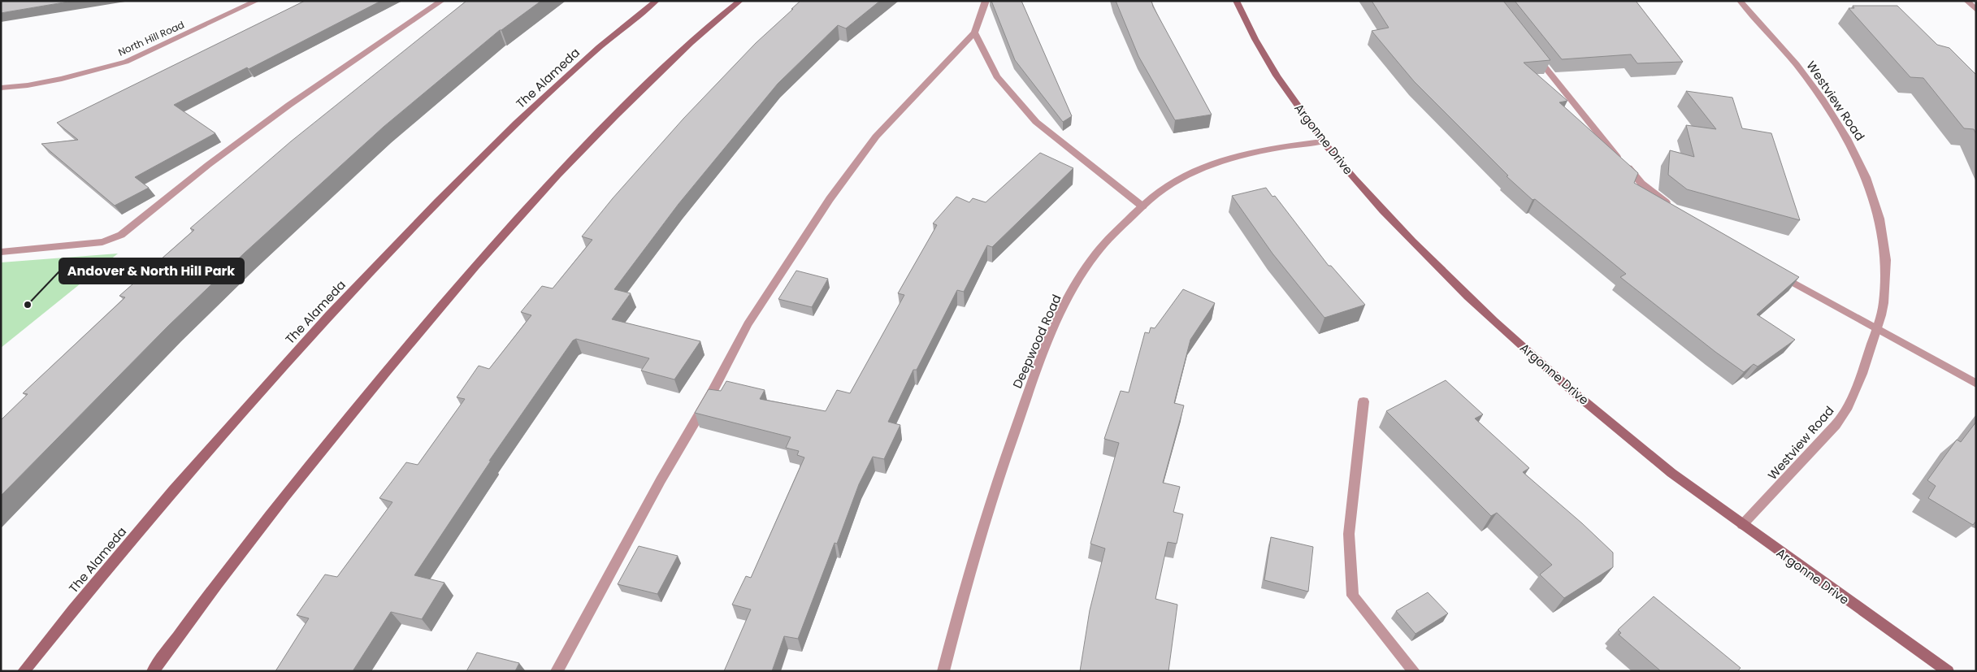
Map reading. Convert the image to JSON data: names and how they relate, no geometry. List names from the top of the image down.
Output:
{
  "streets": {
    "main road": ["The Alameda", "Argonne Drive"],
    "street": ["North Hill Road", "Westview Road", "Deepwood Road"]
  },
  "crossings": [
    ["Westview Road", "Argonne Drive"],
    ["Argonne Drive", "Deepwood Road"]
  ],
  "places": ["Andover & North Hill Park"]
}
